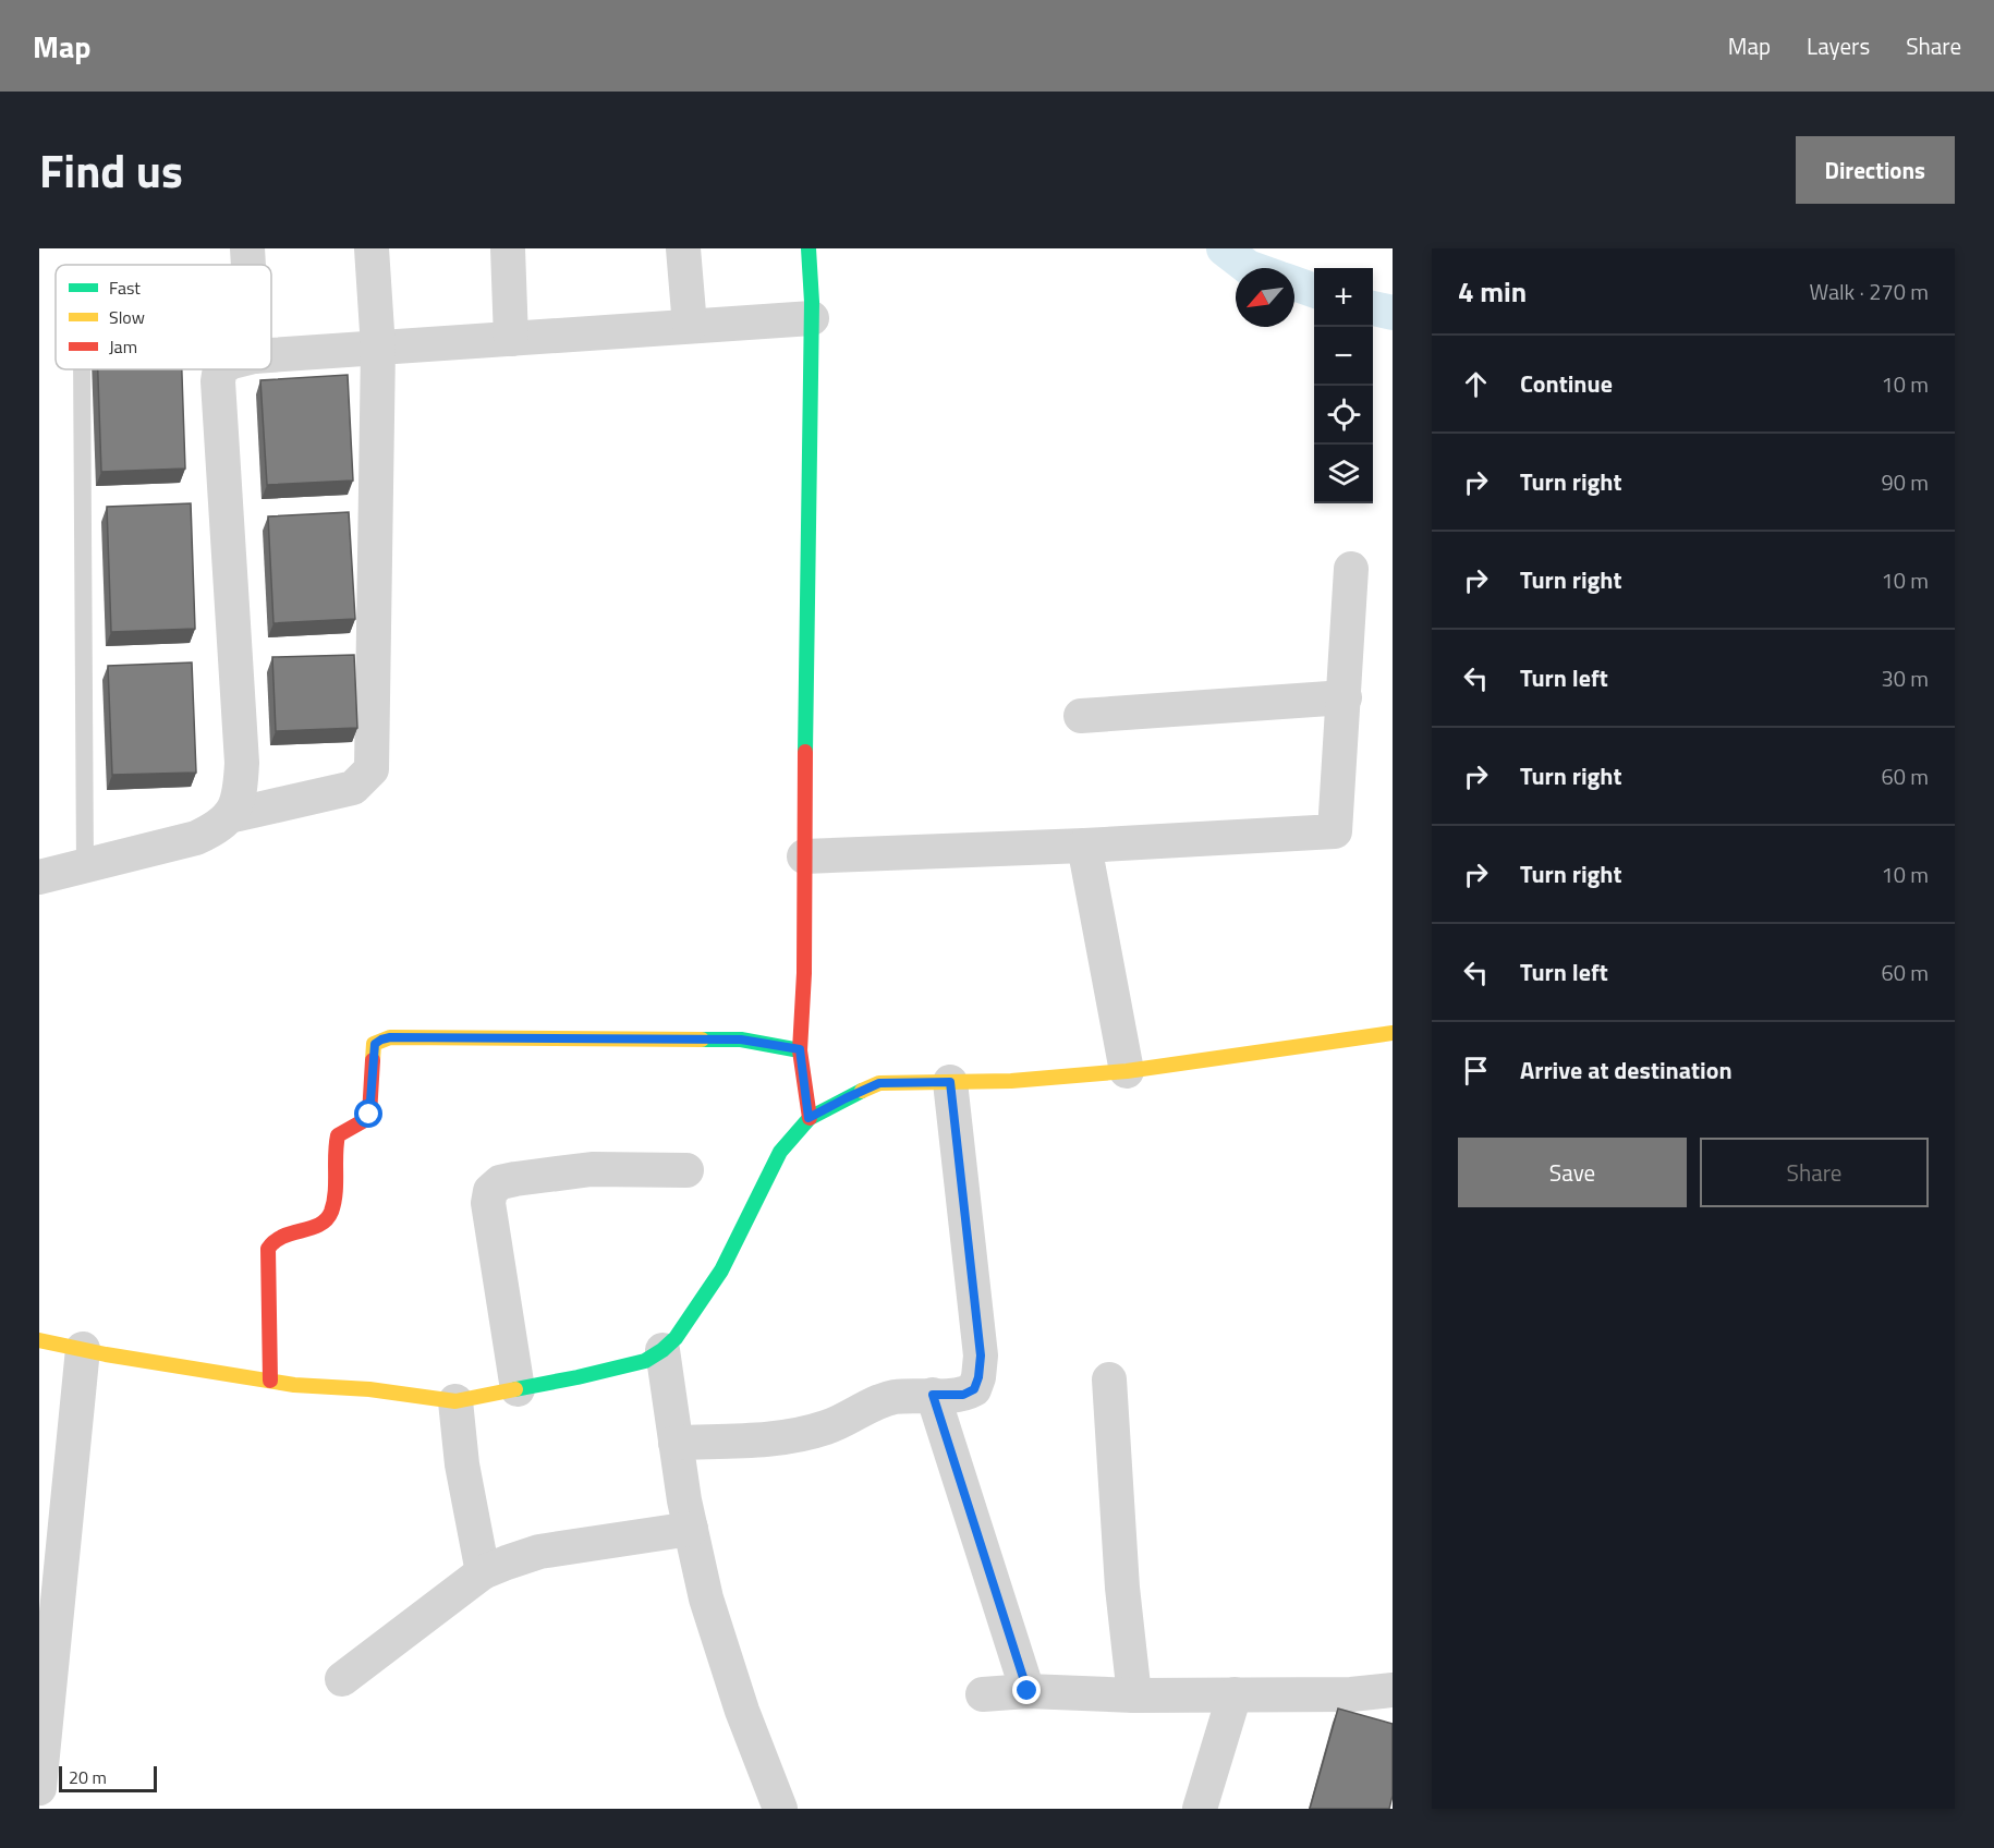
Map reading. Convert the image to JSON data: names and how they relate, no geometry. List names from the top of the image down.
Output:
{
  "legend": ["Fast", "Slow", "Jam"],
  "scale_bar": "20 m",
  "north": "bottom left",
  "page": {
    "header": "Map",
    "nav": ["Map", "Layers", "Share"],
    "title": "Find us",
    "buttons": [
      "Directions",
      ["Save", "Share"]
    ],
    "heading": ["4 min", "Walk · 270 m"],
    "map_buttons": ["+", "−"],
    "list": [
      ["Continue", "10 m"],
      ["Turn right", "90 m"],
      ["Turn right", "10 m"],
      ["Turn left", "30 m"],
      ["Turn right", "60 m"],
      ["Turn right", "10 m"],
      ["Turn left", "60 m"],
      "Arrive at destination"
    ],
    "scale": "20 m"
  }
}
